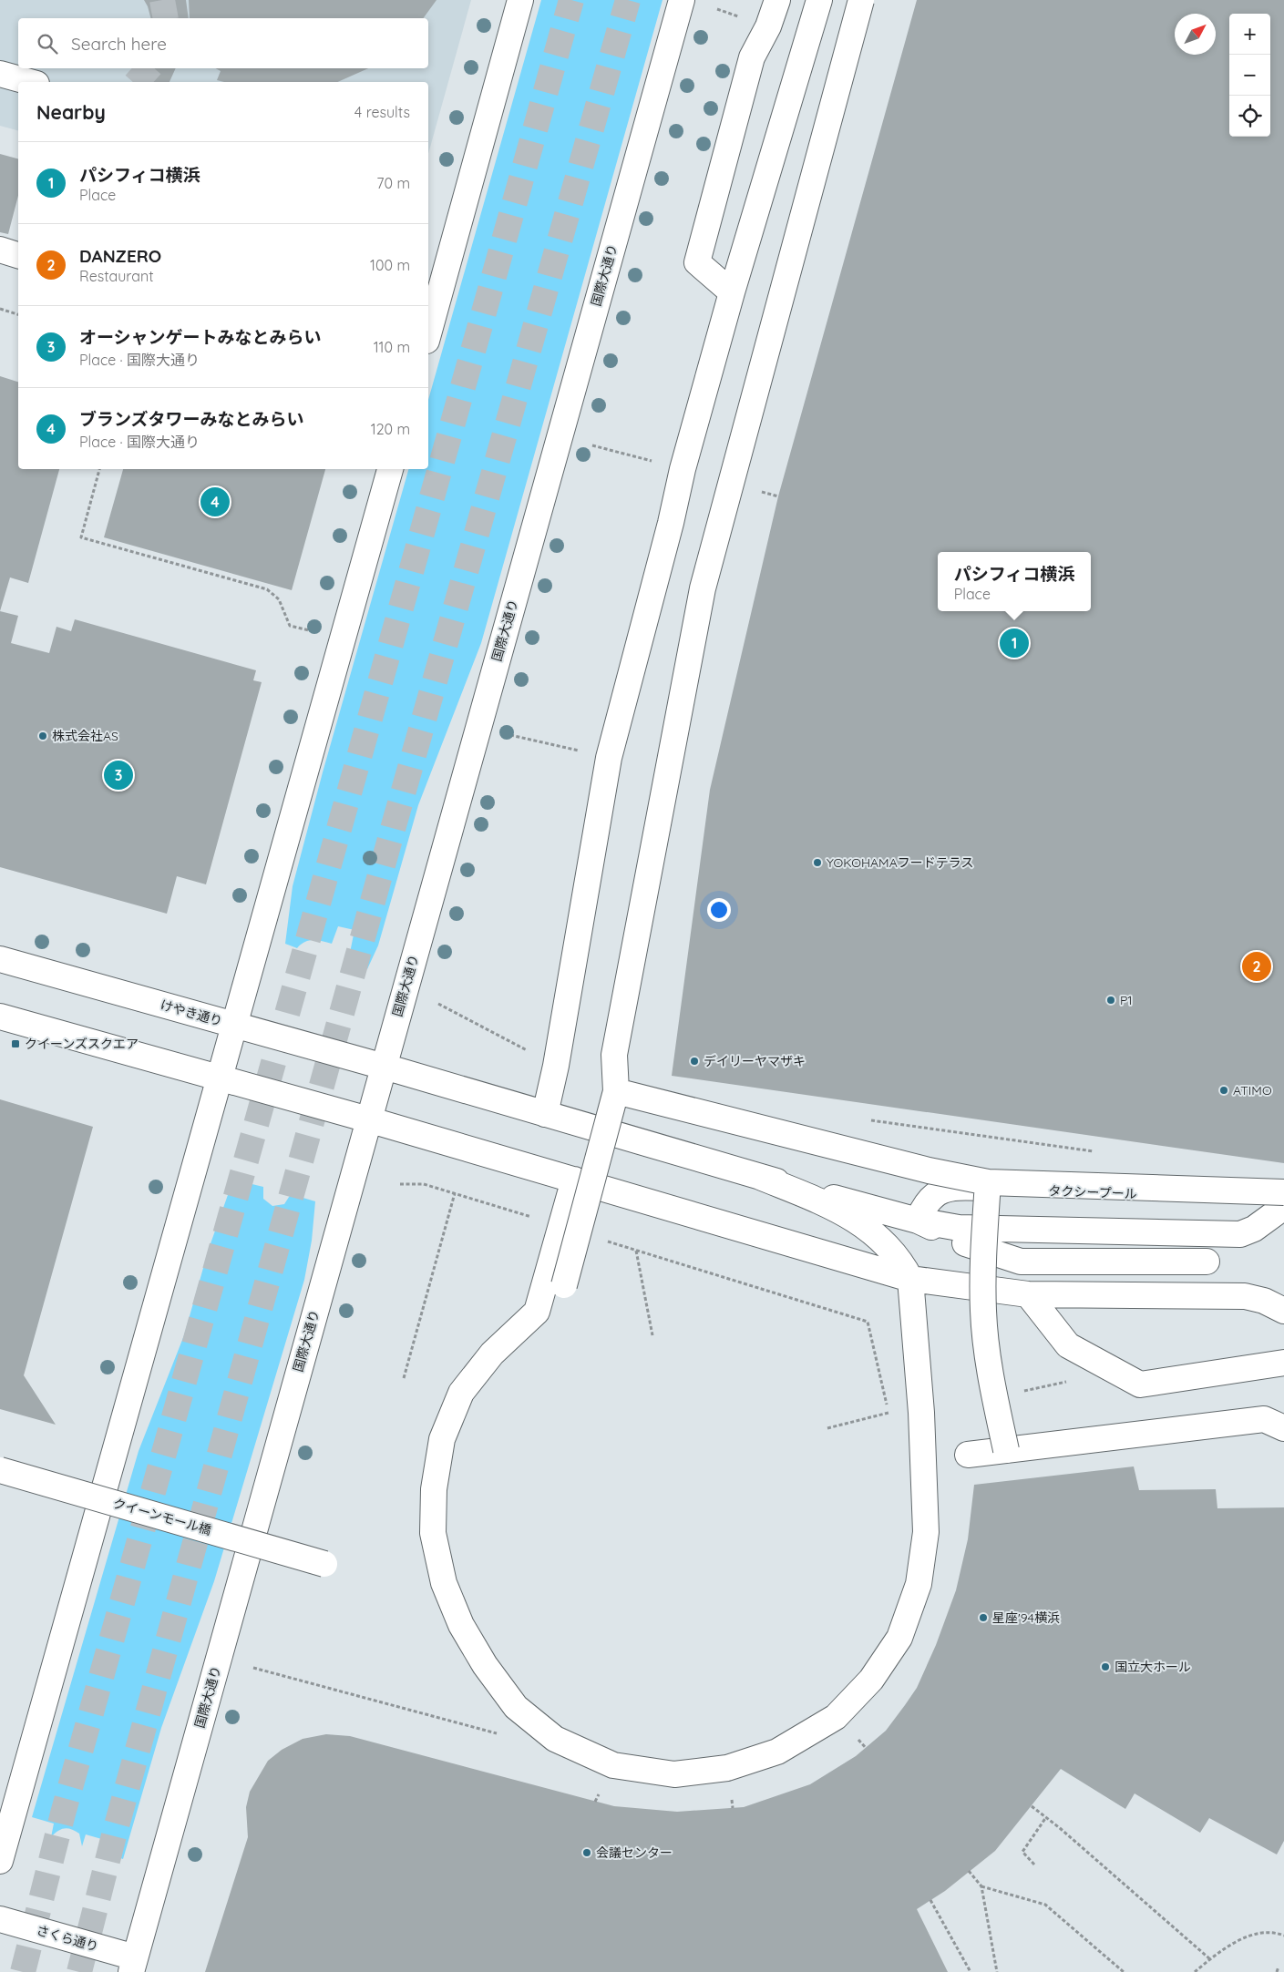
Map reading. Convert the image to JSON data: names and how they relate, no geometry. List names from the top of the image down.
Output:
{
  "streets": {
    "street": [
      "国際大通り",
      "けやき通り",
      "タクシープール",
      "クイーンモール橋",
      "さくら通り"
    ]
  },
  "crossings": [
    ["国際大通り", "けやき通り"],
    ["国際大通り", "さくら通り"]
  ],
  "places": {
    "other": [
      "株式会社AS",
      "YOKOHAMAフードテラス",
      "P1",
      "デイリーヤマザキ",
      "ATIMO",
      "星座'94横浜",
      "国立大ホール",
      "会議センター"
    ],
    "transit": ["クイーンズスクエア"]
  },
  "north": "top right",
  "page": {
    "map_buttons": ["+", "−"],
    "search": "Search here",
    "heading": ["Nearby", "4 results"],
    "list": [
      {
        "mark": "1",
        "name": "パシフィコ横浜",
        "note": "Place",
        "value": "70 m"
      },
      {
        "mark": "2",
        "name": "DANZERO",
        "note": "Restaurant",
        "value": "100 m"
      },
      {
        "mark": "3",
        "name": "オーシャンゲートみなとみらい",
        "note": "Place · 国際大通り",
        "value": "110 m"
      },
      {
        "mark": "4",
        "name": "ブランズタワーみなとみらい",
        "note": "Place · 国際大通り",
        "value": "120 m"
      }
    ],
    "pins": [
      "4",
      "1",
      "3",
      "2"
    ],
    "popup": ["パシフィコ横浜", "Place"]
  }
}
